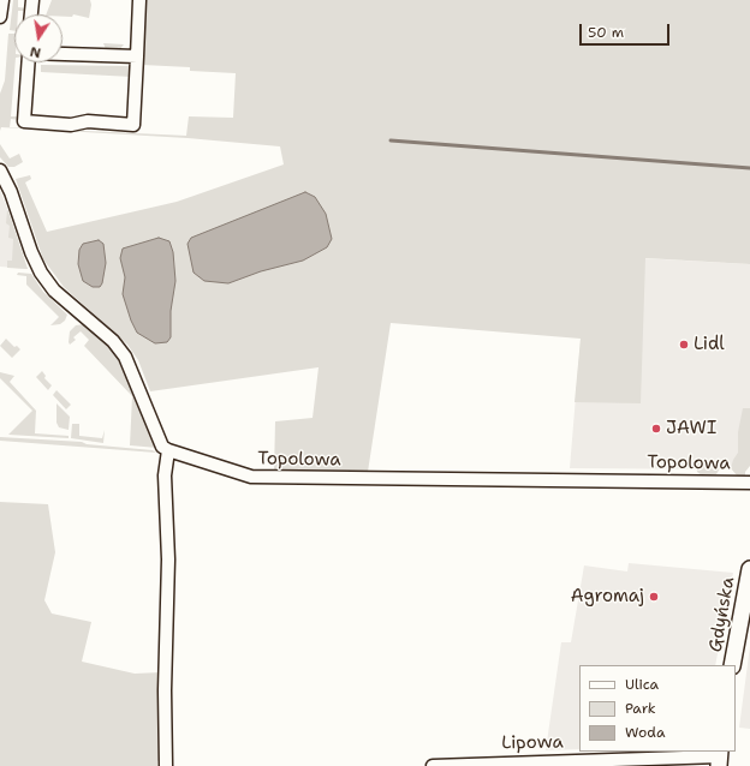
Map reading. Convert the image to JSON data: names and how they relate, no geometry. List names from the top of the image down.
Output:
{
  "streets": {
    "main road": ["Gdyńska"],
    "street": ["Topolowa", "Lipowa"]
  },
  "places": ["Lidl", "JAWI", "Agromaj"],
  "legend": ["Ulica", "Park", "Woda"],
  "scale_bar": "50 m",
  "north": "bottom"
}
